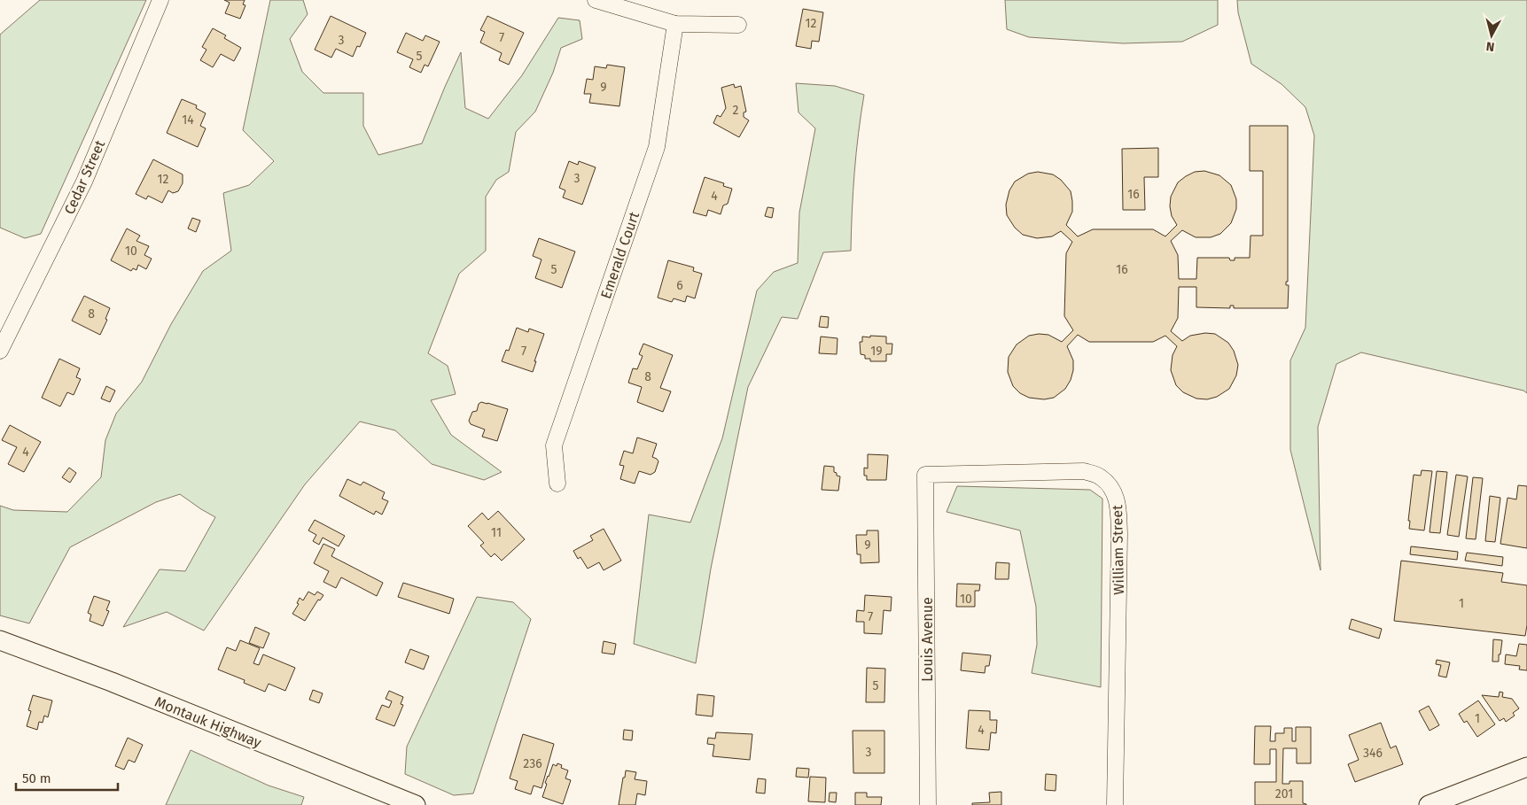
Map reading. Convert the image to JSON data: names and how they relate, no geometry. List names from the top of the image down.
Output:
{
  "streets": {
    "main road": ["Montauk Highway"],
    "street": [
      "Cedar Street",
      "Emerald Court",
      "William Street",
      "Louis Avenue"
    ]
  },
  "crossings": [
    ["William Street", "Louis Avenue"]
  ],
  "house_numbers": [
    "12",
    "7",
    "3",
    "5",
    "9",
    "2",
    "14",
    "3",
    "12",
    "16",
    "4",
    "10",
    "5",
    "16",
    "6",
    "8",
    "7",
    "19",
    "8",
    "4",
    "11",
    "9",
    "10",
    "1",
    "7",
    "5",
    "1",
    "4",
    "3",
    "346",
    "236",
    "201"
  ],
  "scale_bar": "50 m",
  "north": "bottom"
}
